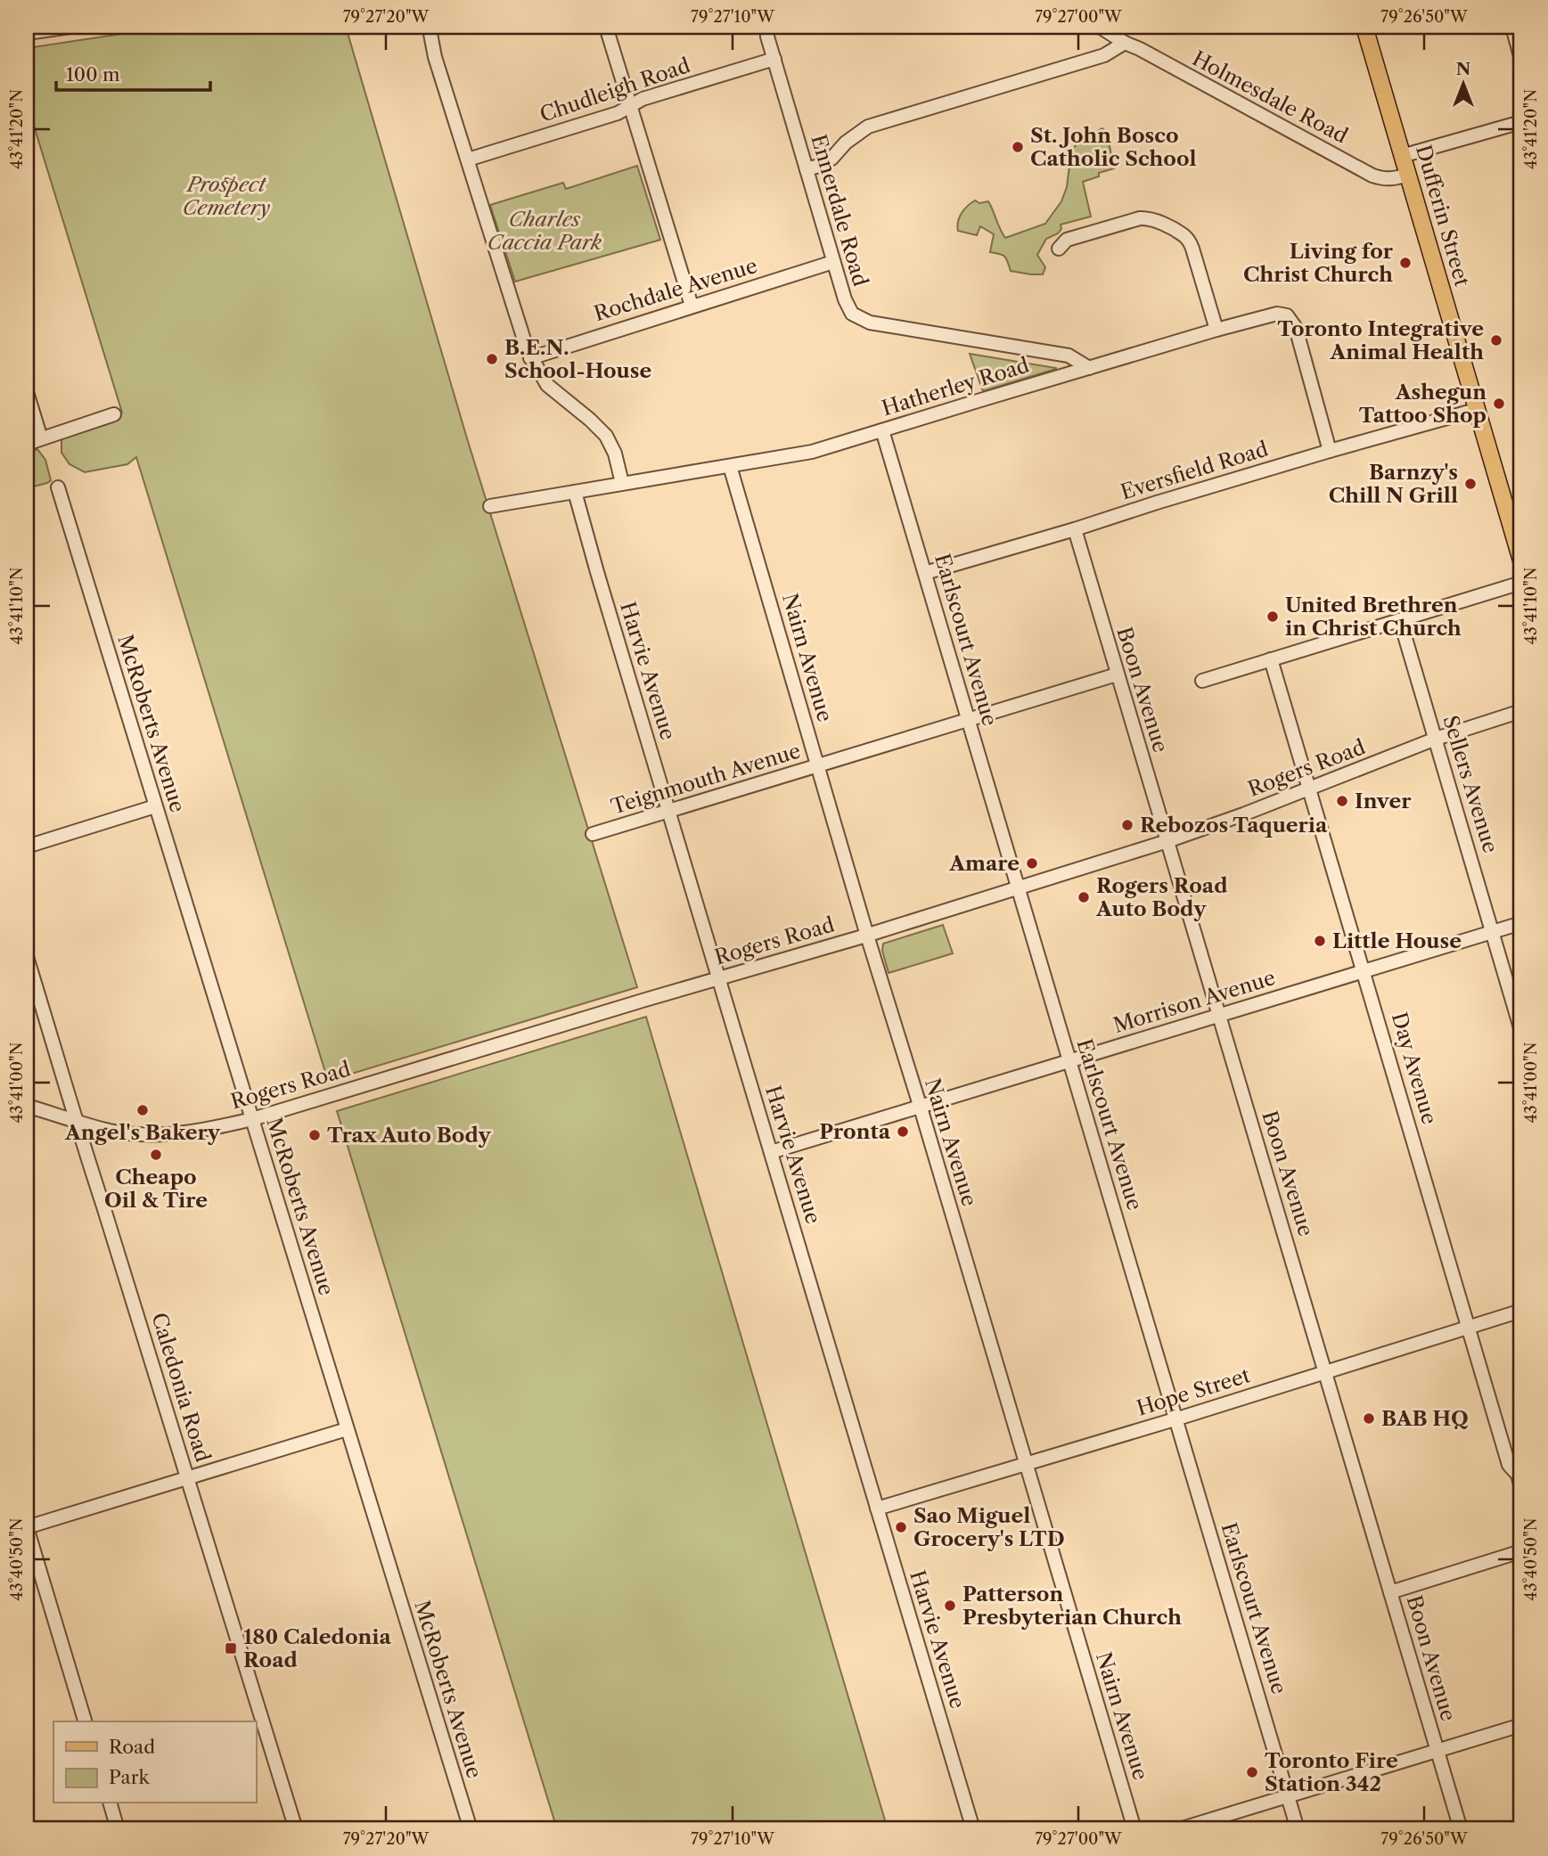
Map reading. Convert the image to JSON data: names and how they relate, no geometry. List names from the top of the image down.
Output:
{
  "streets": {
    "main road": ["Dufferin Street"],
    "street": [
      "Chudleigh Road",
      "Holmesdale Road",
      "Ennerdale Road",
      "Rochdale Avenue",
      "Hatherley Road",
      "Eversfield Road",
      "Earlscourt Avenue",
      "Nairn Avenue",
      "Harvie Avenue",
      "Boon Avenue",
      "McRoberts Avenue",
      "Rogers Road",
      "Teignmouth Avenue",
      "Sellers Avenue",
      "Morrison Avenue",
      "Day Avenue",
      "Caledonia Road",
      "Hope Street"
    ]
  },
  "crossings": [
    ["Chudleigh Road", "Ennerdale Road"],
    ["Holmesdale Road", "Dufferin Street"],
    ["Ennerdale Road", "Rochdale Avenue"],
    ["Ennerdale Road", "Hatherley Road"],
    ["Dufferin Street", "Eversfield Road"],
    ["Hatherley Road", "Eversfield Road"],
    ["Hatherley Road", "Earlscourt Avenue"],
    ["Hatherley Road", "Nairn Avenue"],
    ["Hatherley Road", "Harvie Avenue"],
    ["Eversfield Road", "Earlscourt Avenue"],
    ["Eversfield Road", "Boon Avenue"],
    ["Earlscourt Avenue", "Rogers Road"],
    ["Earlscourt Avenue", "Teignmouth Avenue"],
    ["Earlscourt Avenue", "Morrison Avenue"],
    ["Earlscourt Avenue", "Hope Street"],
    ["Nairn Avenue", "Rogers Road"],
    ["Nairn Avenue", "Teignmouth Avenue"],
    ["Nairn Avenue", "Morrison Avenue"],
    ["Nairn Avenue", "Hope Street"],
    ["Harvie Avenue", "Rogers Road"],
    ["Harvie Avenue", "Teignmouth Avenue"],
    ["Harvie Avenue", "Morrison Avenue"],
    ["Harvie Avenue", "Hope Street"],
    ["Boon Avenue", "Rogers Road"],
    ["Boon Avenue", "Teignmouth Avenue"],
    ["Boon Avenue", "Morrison Avenue"],
    ["Boon Avenue", "Hope Street"],
    ["McRoberts Avenue", "Rogers Road"],
    ["Rogers Road", "Sellers Avenue"],
    ["Rogers Road", "Day Avenue"],
    ["Rogers Road", "Caledonia Road"],
    ["Sellers Avenue", "Morrison Avenue"],
    ["Morrison Avenue", "Day Avenue"],
    ["Day Avenue", "Hope Street"]
  ],
  "parks": ["Prospect Cemetery", "Charles Caccia Park"],
  "places": {
    "other": [
      "St. John Bosco Catholic School",
      "Living for Christ Church",
      "Toronto Integrative Animal Health",
      "B.E.N. School-House",
      "Ashegun Tattoo Shop",
      "Barnzy's Chill N Grill",
      "United Brethren in Christ Church",
      "Inver",
      "Rebozos Taqueria",
      "Amare",
      "Rogers Road Auto Body",
      "Little House",
      "Angel's Bakery",
      "Pronta",
      "Trax Auto Body",
      "Cheapo Oil & Tire",
      "BAB HQ",
      "Sao Miguel Grocery's LTD",
      "Patterson Presbyterian Church",
      "Toronto Fire Station 342"
    ],
    "transit": ["180 Caledonia Road"]
  },
  "legend": ["Road", "Park"],
  "scale_bar": "100 m",
  "north": "top",
  "coordinates": [
    "79°27'20\"W",
    "79°27'10\"W",
    "79°27'00\"W",
    "79°26'50\"W",
    "43°41'20\"N",
    "43°41'10\"N",
    "43°41'00\"N",
    "43°40'50\"N"
  ]
}
